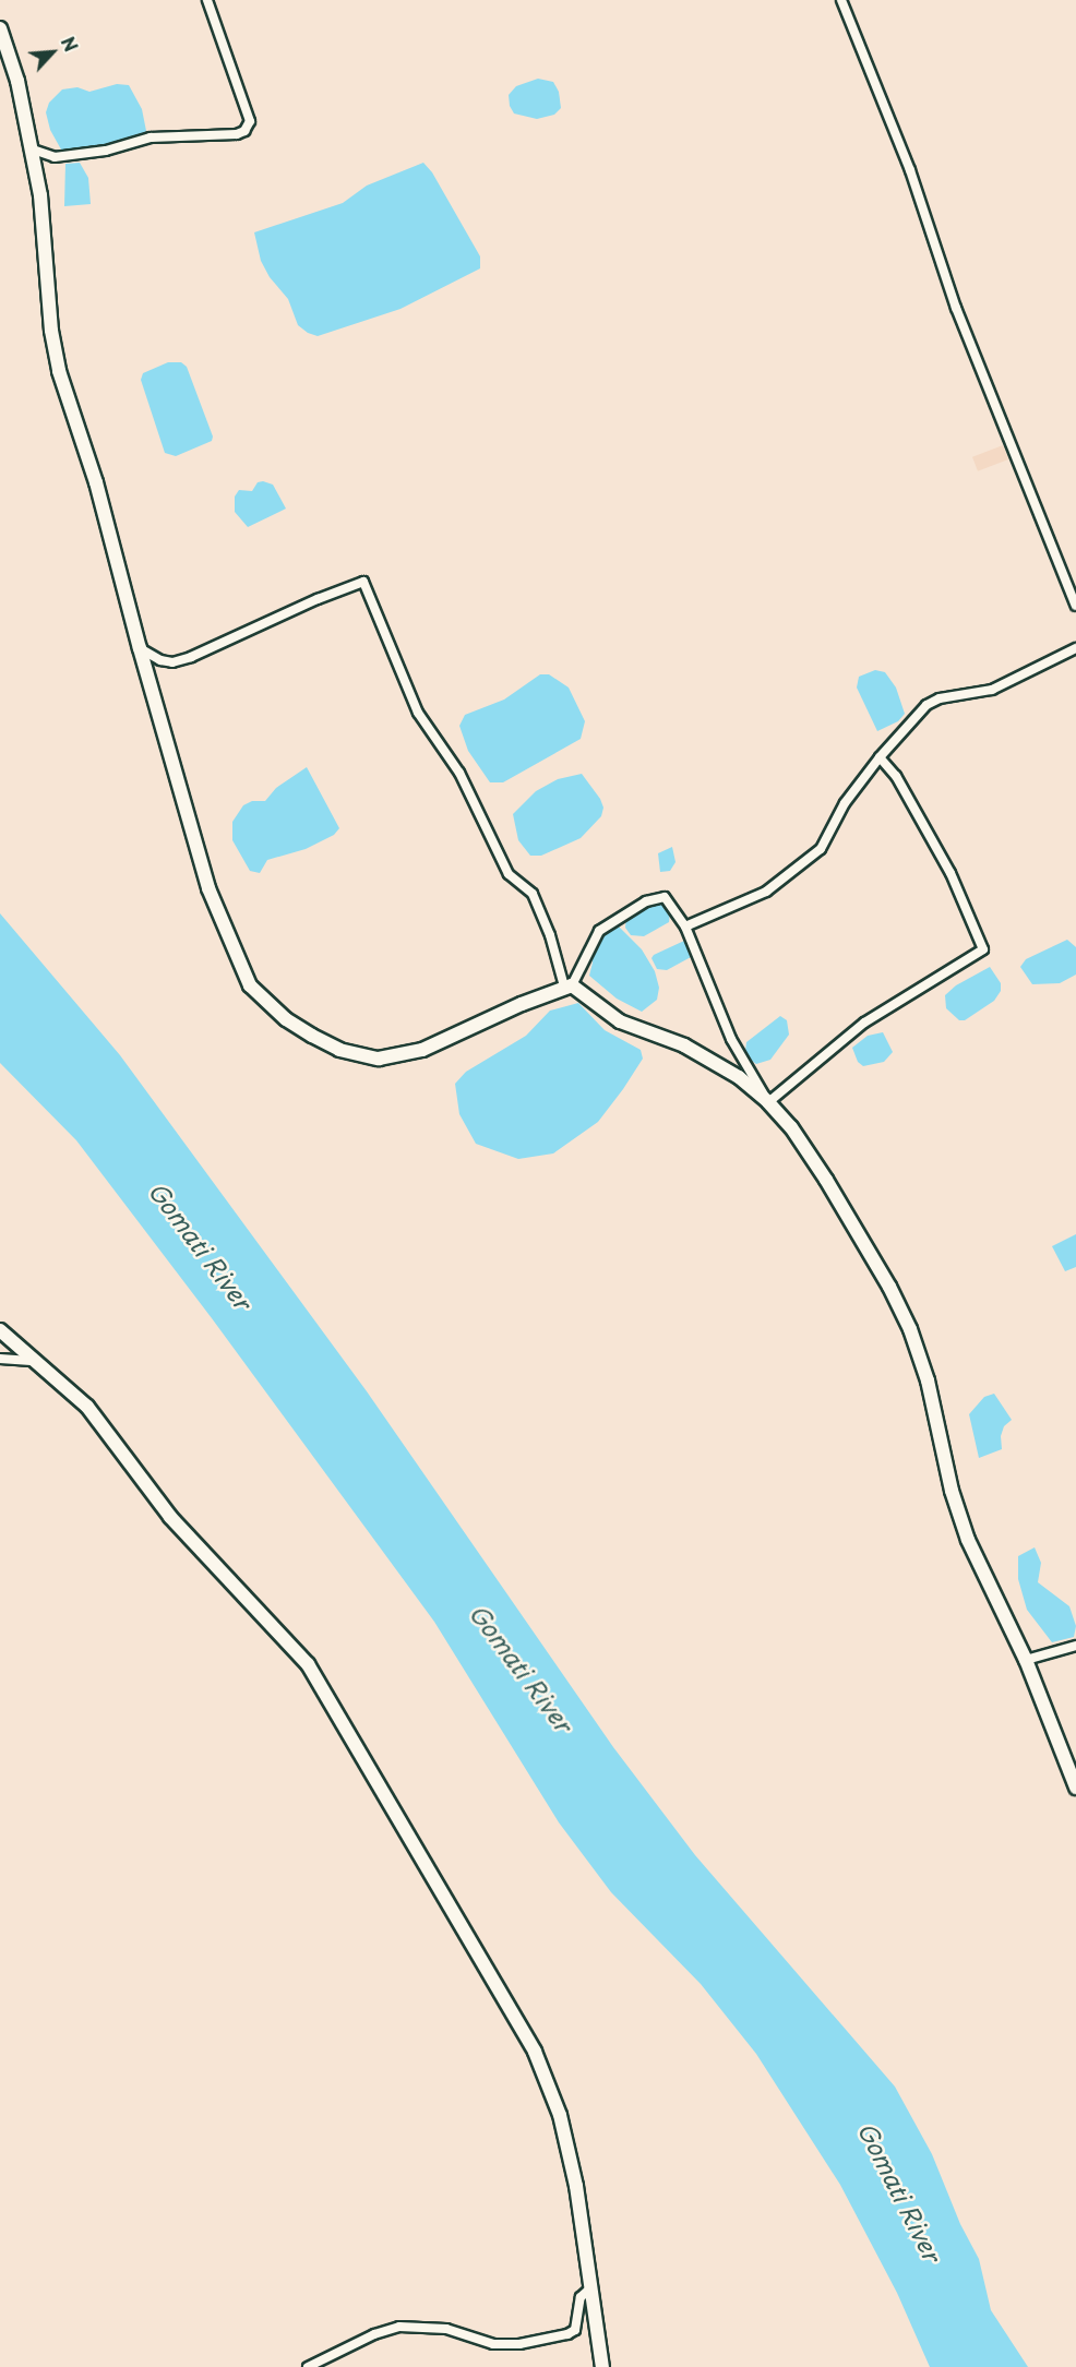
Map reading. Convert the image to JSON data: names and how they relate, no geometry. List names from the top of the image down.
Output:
{
  "water": ["Gomati River"],
  "north": "top right"
}
